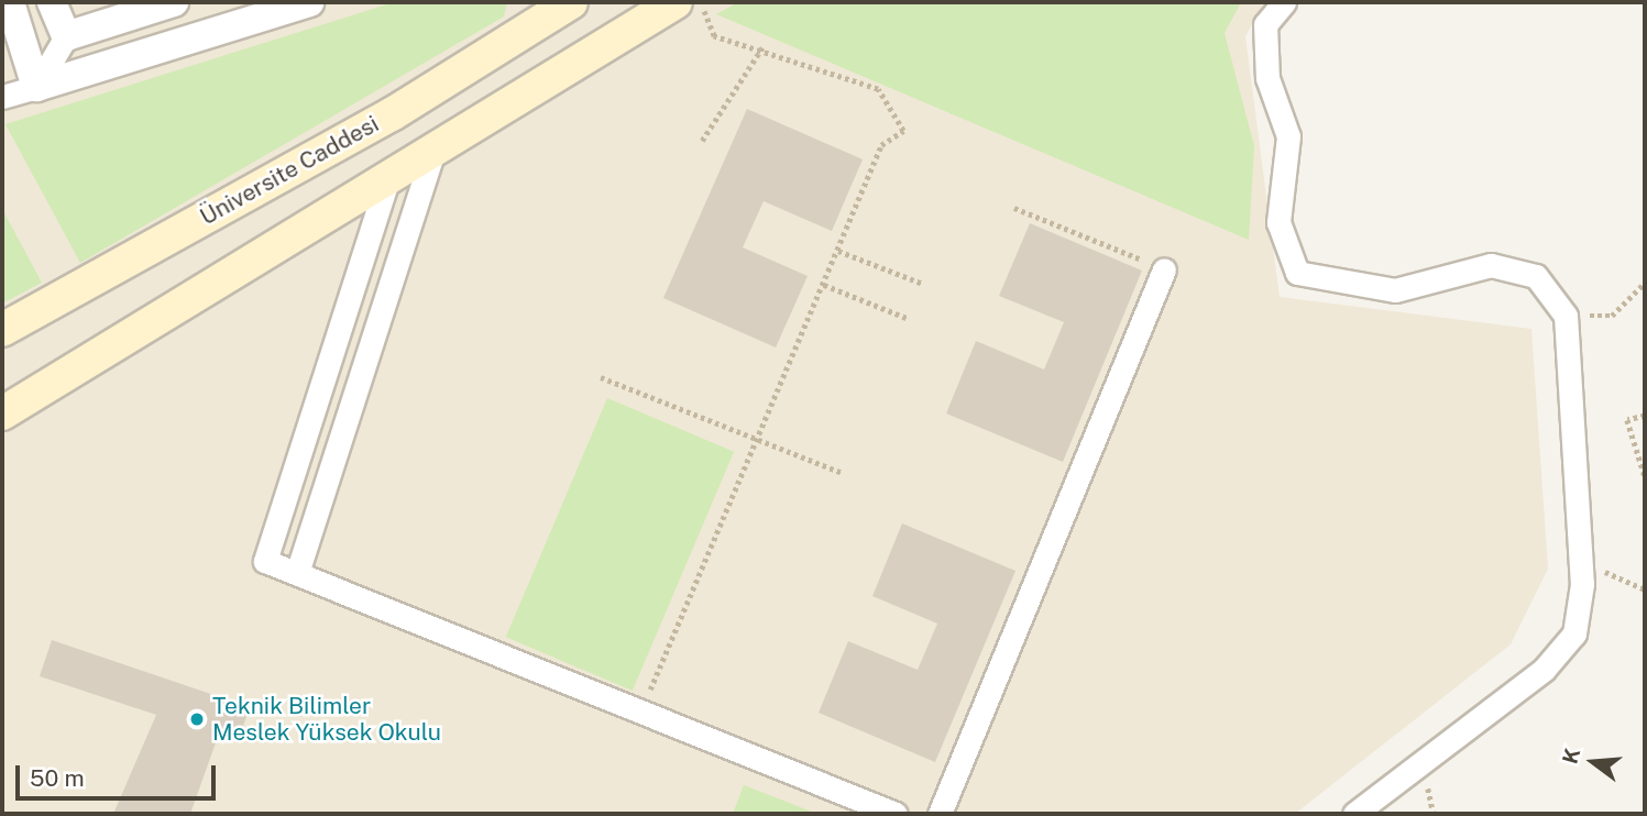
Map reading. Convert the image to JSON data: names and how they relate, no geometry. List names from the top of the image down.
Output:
{
  "streets": {
    "main road": ["Üniversite Caddesi"]
  },
  "places": ["Teknik Bilimler Meslek Yüksek Okulu"],
  "scale_bar": "50 m",
  "north": "left"
}
